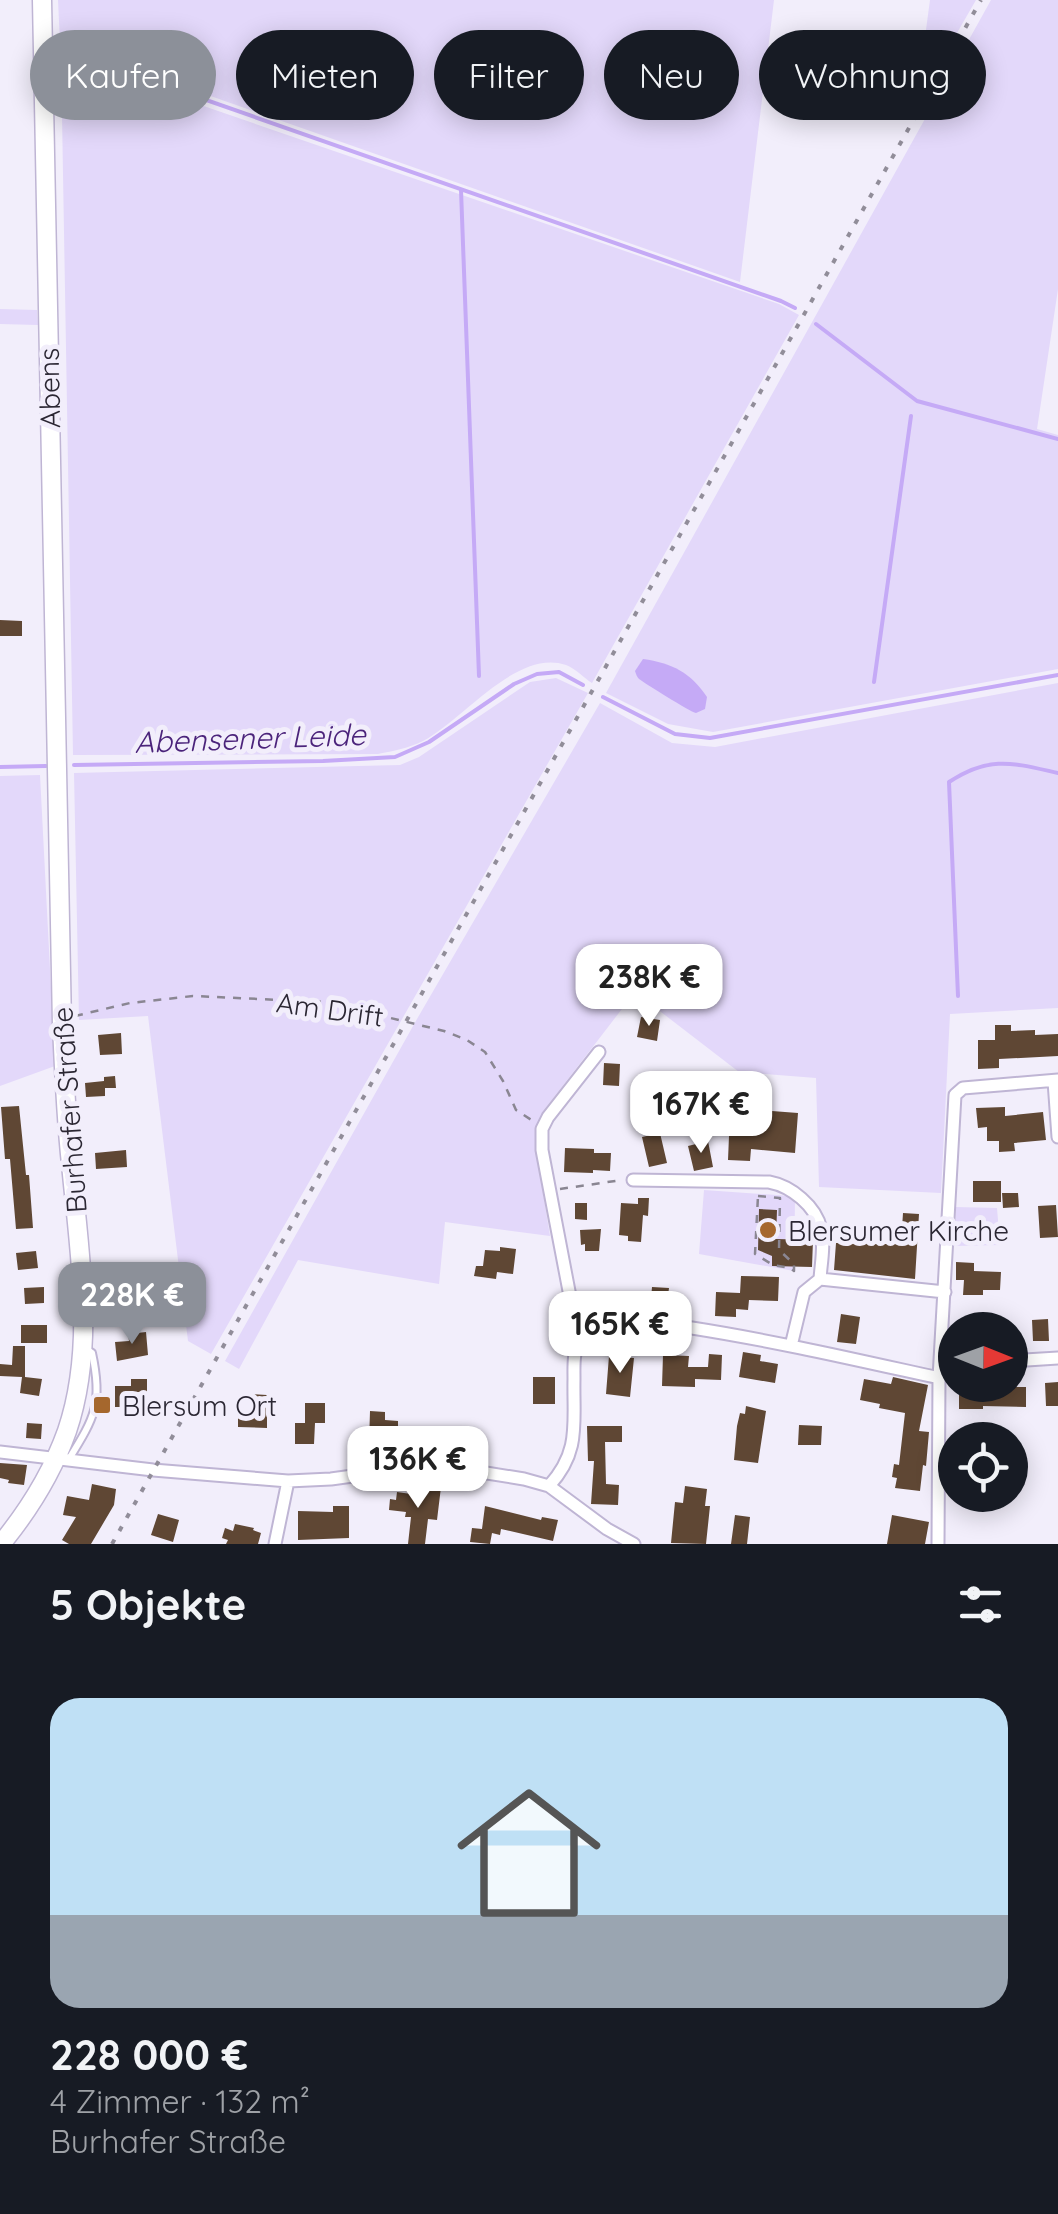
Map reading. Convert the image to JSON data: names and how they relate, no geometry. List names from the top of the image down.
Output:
{
  "streets": {
    "main road": ["Abens", "Burhafer Straße"],
    "path": ["Am Drift"]
  },
  "crossings": [
    ["Abens", "Burhafer Straße"]
  ],
  "water": ["Abensener Leide"],
  "places": {
    "other": ["Blersumer Kirche"],
    "transit": ["Blersum Ort"]
  },
  "north": "right",
  "page": {
    "chip": [
      "Kaufen",
      "Mieten",
      "Filter",
      "Neu",
      "Wohnung"
    ],
    "price": [
      "238K €",
      "167K €",
      "228K €",
      "165K €",
      "136K €"
    ],
    "heading": "5 Objekte",
    "list": [
      {
        "name": "228 000 €",
        "note": "4 Zimmer · 132 m² · Burhafer Straße"
      }
    ]
  }
}
